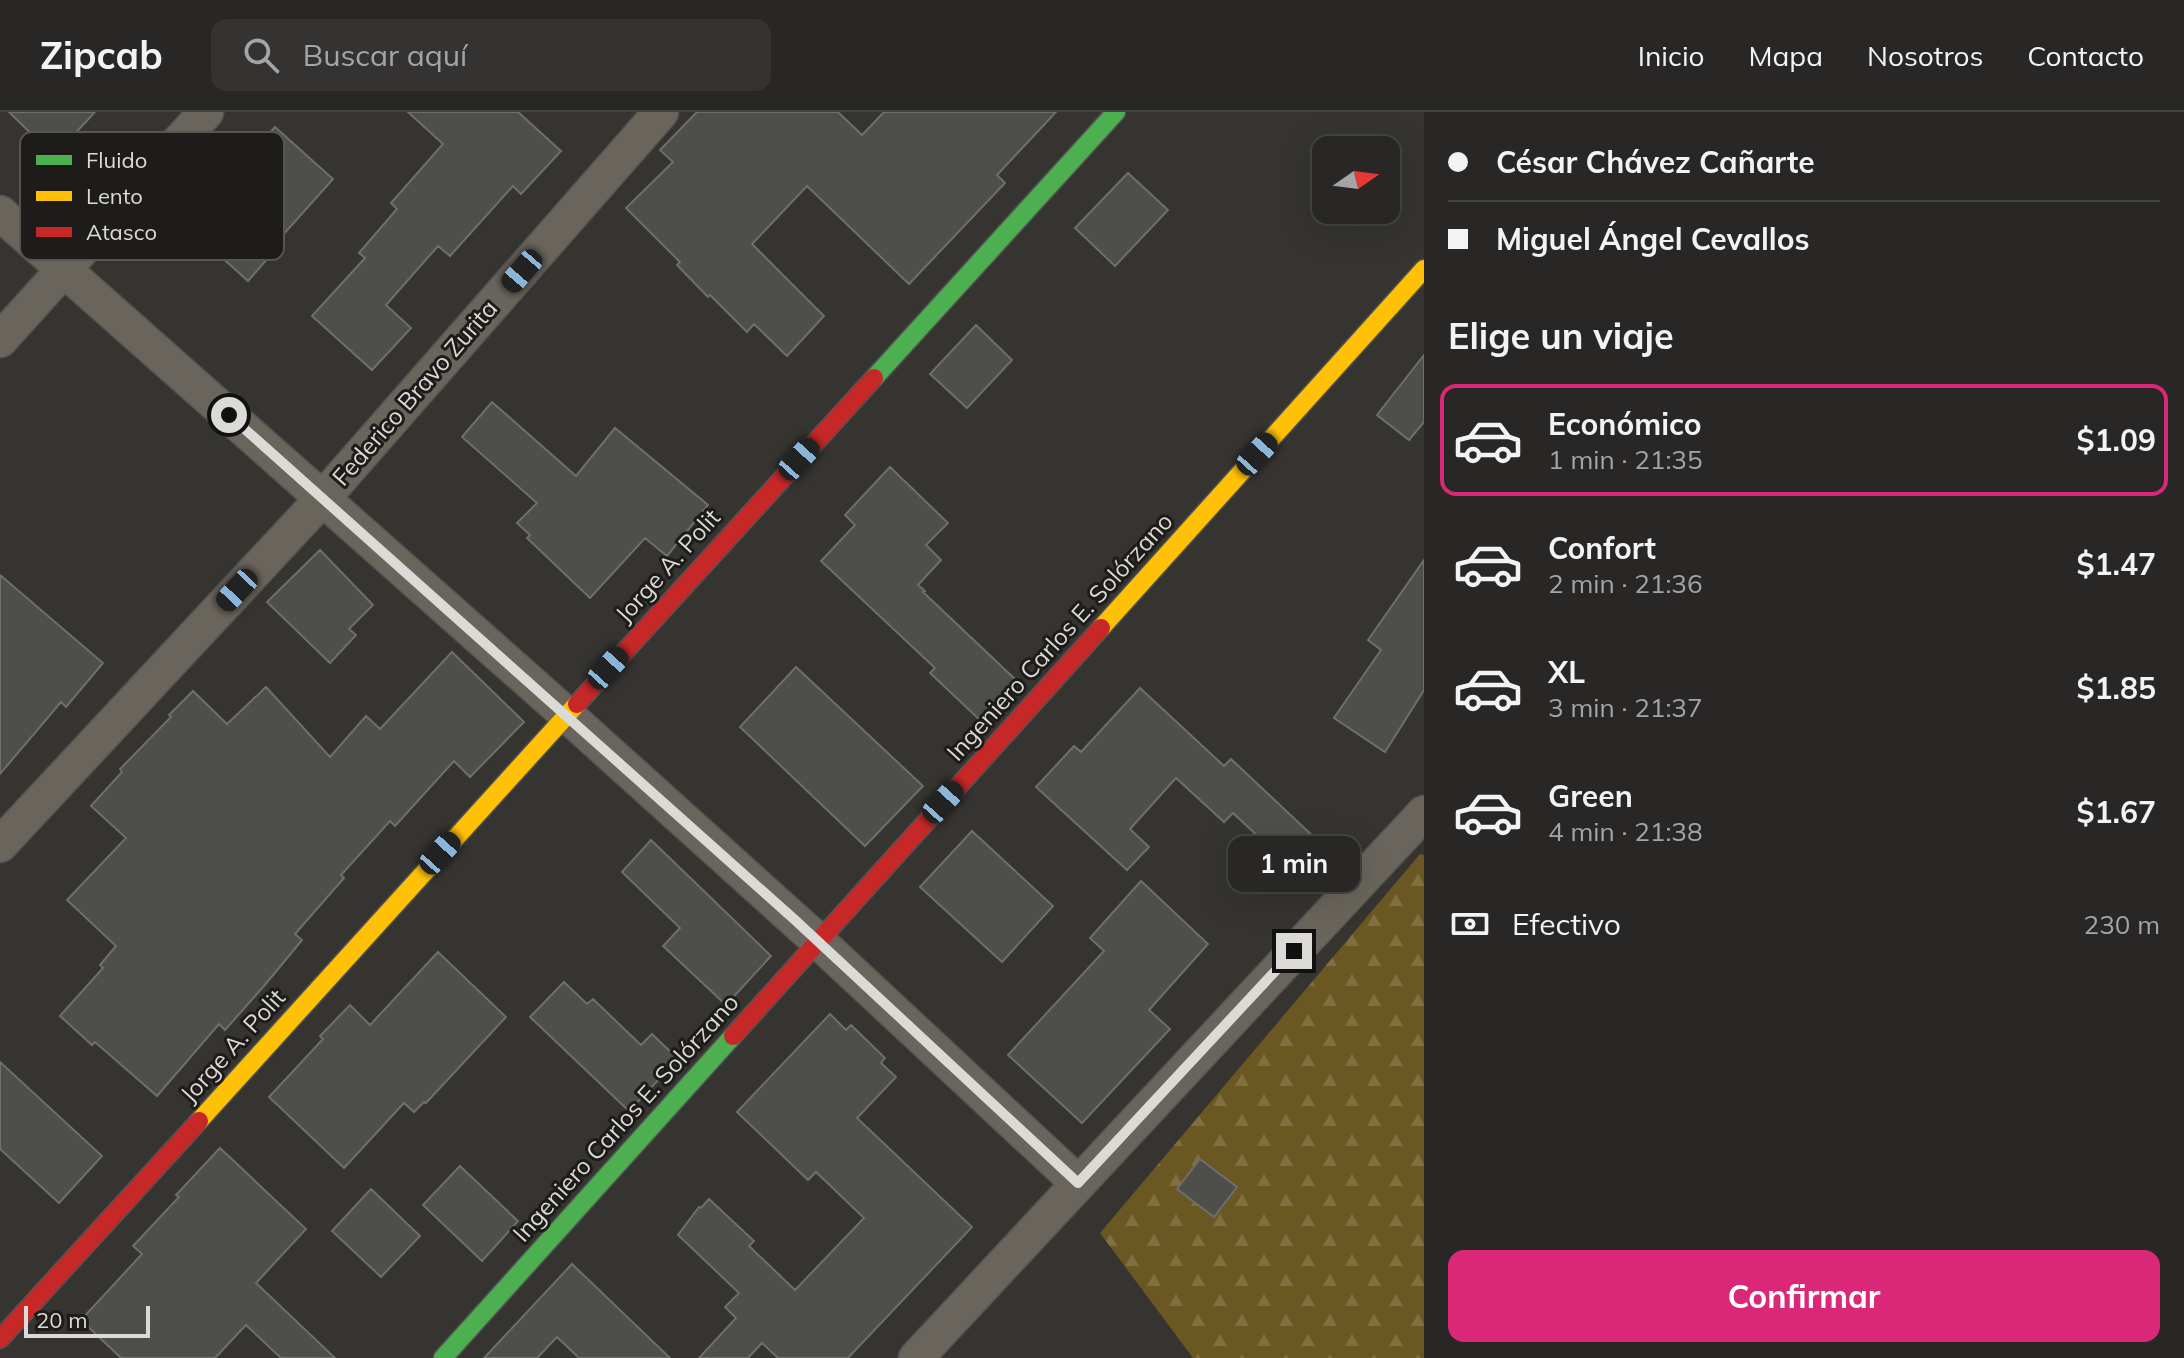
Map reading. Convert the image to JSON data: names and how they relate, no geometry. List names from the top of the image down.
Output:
{
  "streets": {
    "street": ["Federico Bravo Zurita", "Jorge A. Polit", "Ingeniero Carlos E. Solórzano"]
  },
  "legend": ["Fluido", "Lento", "Atasco"],
  "scale_bar": "20 m",
  "north": "right",
  "page": {
    "header": "Zipcab",
    "search": "Buscar aquí",
    "nav": [
      "Inicio",
      "Mapa",
      "Nosotros",
      "Contacto"
    ],
    "banner": ["César Chávez Cañarte", "Miguel Ángel Cevallos"],
    "heading": "Elige un viaje",
    "list": [
      {
        "name": "Económico",
        "note": "1 min · 21:35",
        "value": "$1.09"
      },
      {
        "name": "Confort",
        "note": "2 min · 21:36",
        "value": "$1.47"
      },
      {
        "name": "XL",
        "note": "3 min · 21:37",
        "value": "$1.85"
      },
      {
        "name": "Green",
        "note": "4 min · 21:38",
        "value": "$1.67"
      }
    ],
    "bubble": "1 min",
    "pay": ["Efectivo", "230 m"],
    "buttons": "Confirmar",
    "scale": "20 m"
  }
}
